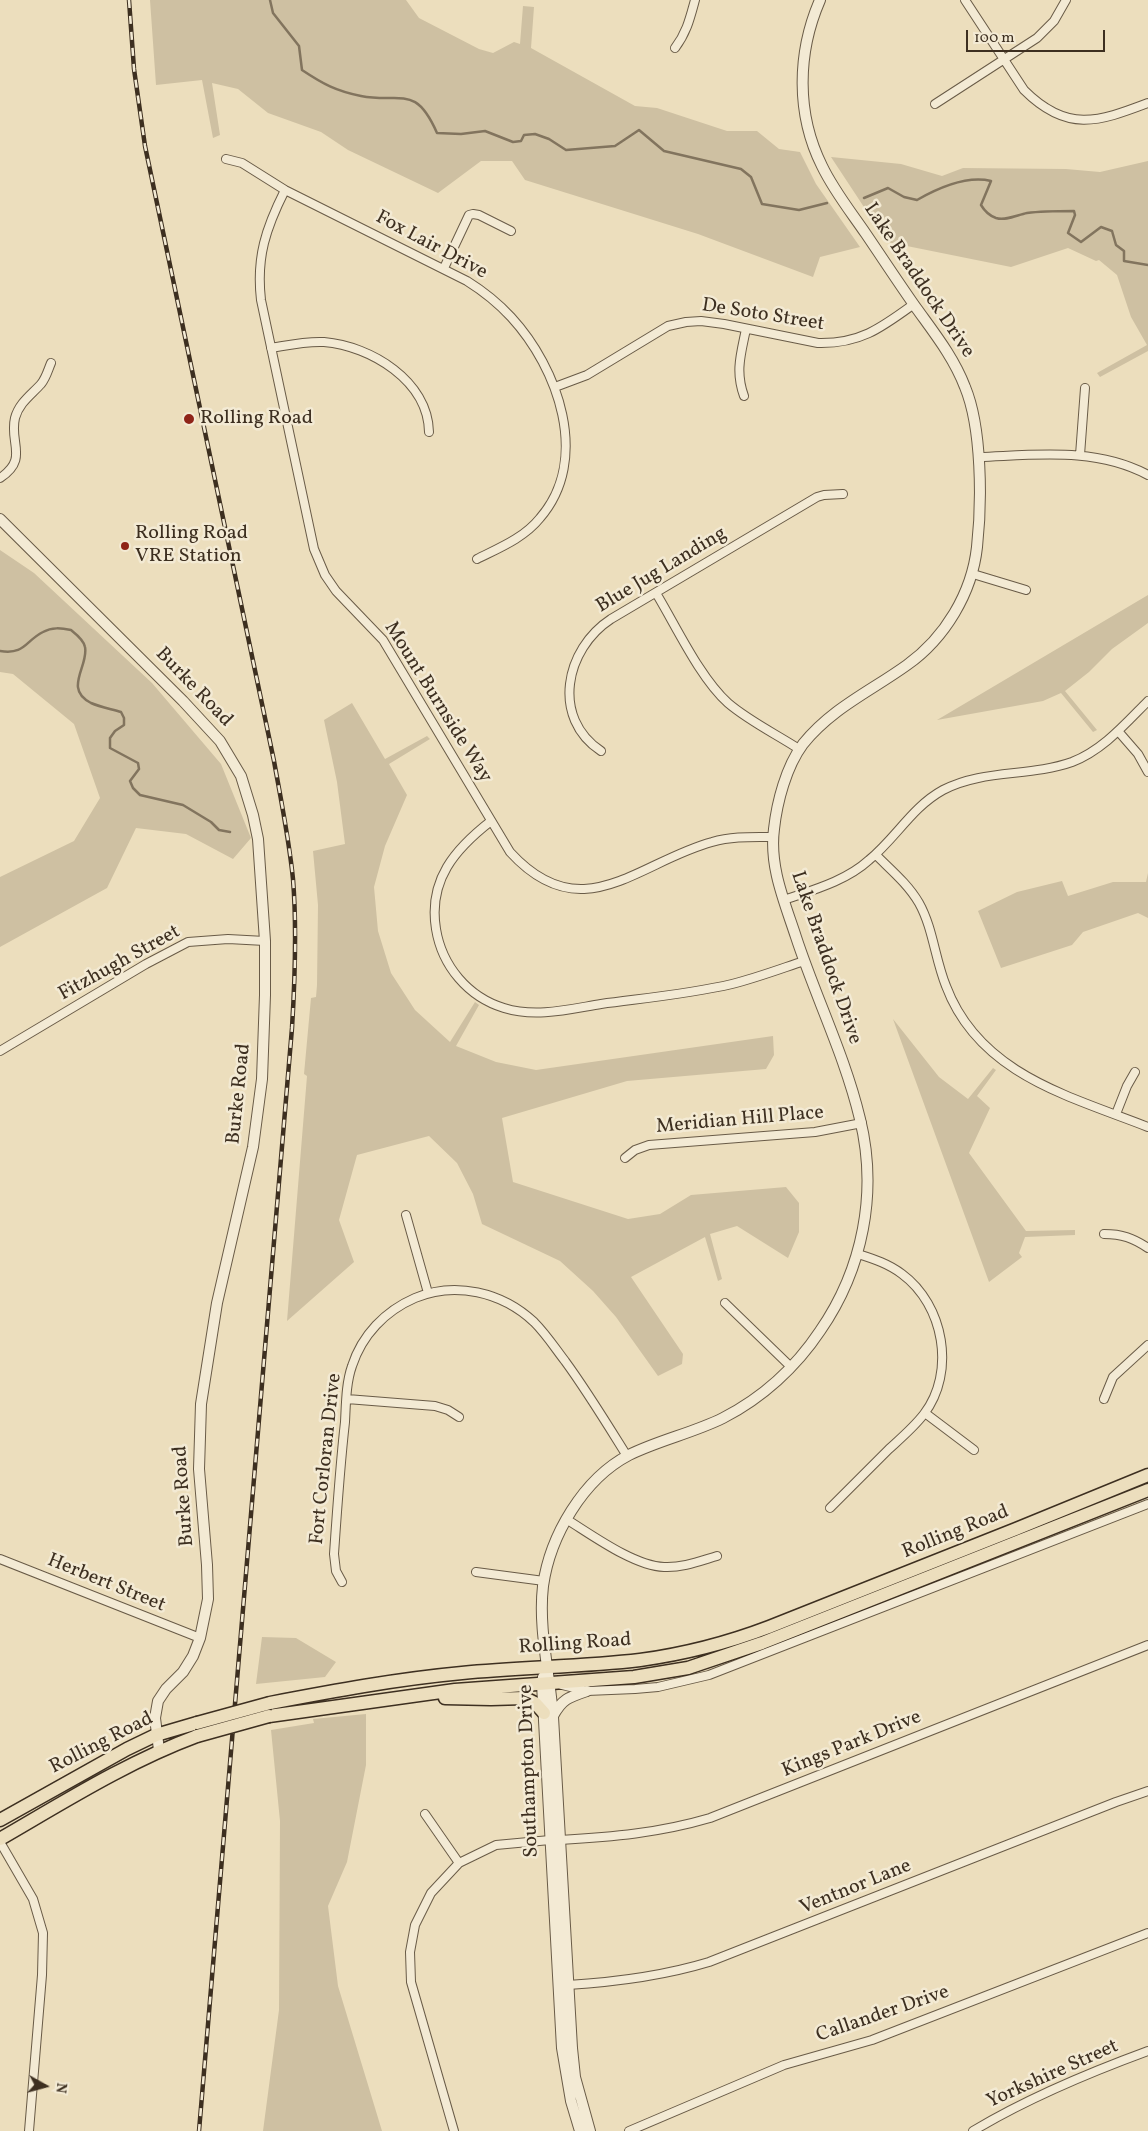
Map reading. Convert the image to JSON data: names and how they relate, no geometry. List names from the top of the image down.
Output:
{
  "streets": {
    "main road": ["Rolling Road"],
    "street": [
      "Fox Lair Drive",
      "Lake Braddock Drive",
      "De Soto Street",
      "Blue Jug Landing",
      "Burke Road",
      "Mount Burnside Way",
      "Fitzhugh Street",
      "Meridian Hill Place",
      "Fort Corloran Drive",
      "Herbert Street",
      "Kings Park Drive",
      "Southampton Drive",
      "Ventnor Lane",
      "Callander Drive",
      "Yorkshire Street"
    ]
  },
  "crossings": [
    ["Fox Lair Drive", "De Soto Street"],
    ["Fox Lair Drive", "Mount Burnside Way"],
    ["Lake Braddock Drive", "De Soto Street"],
    ["Lake Braddock Drive", "Mount Burnside Way"],
    ["Lake Braddock Drive", "Meridian Hill Place"],
    ["Lake Braddock Drive", "Fort Corloran Drive"],
    ["Lake Braddock Drive", "Rolling Road"],
    ["Lake Braddock Drive", "Southampton Drive"],
    ["Burke Road", "Fitzhugh Street"],
    ["Burke Road", "Rolling Road"],
    ["Burke Road", "Herbert Street"],
    ["Rolling Road", "Southampton Drive"],
    ["Kings Park Drive", "Southampton Drive"],
    ["Southampton Drive", "Ventnor Lane"]
  ],
  "places": ["Rolling Road", "Rolling Road VRE Station"],
  "scale_bar": "100 m",
  "north": "right"
}
